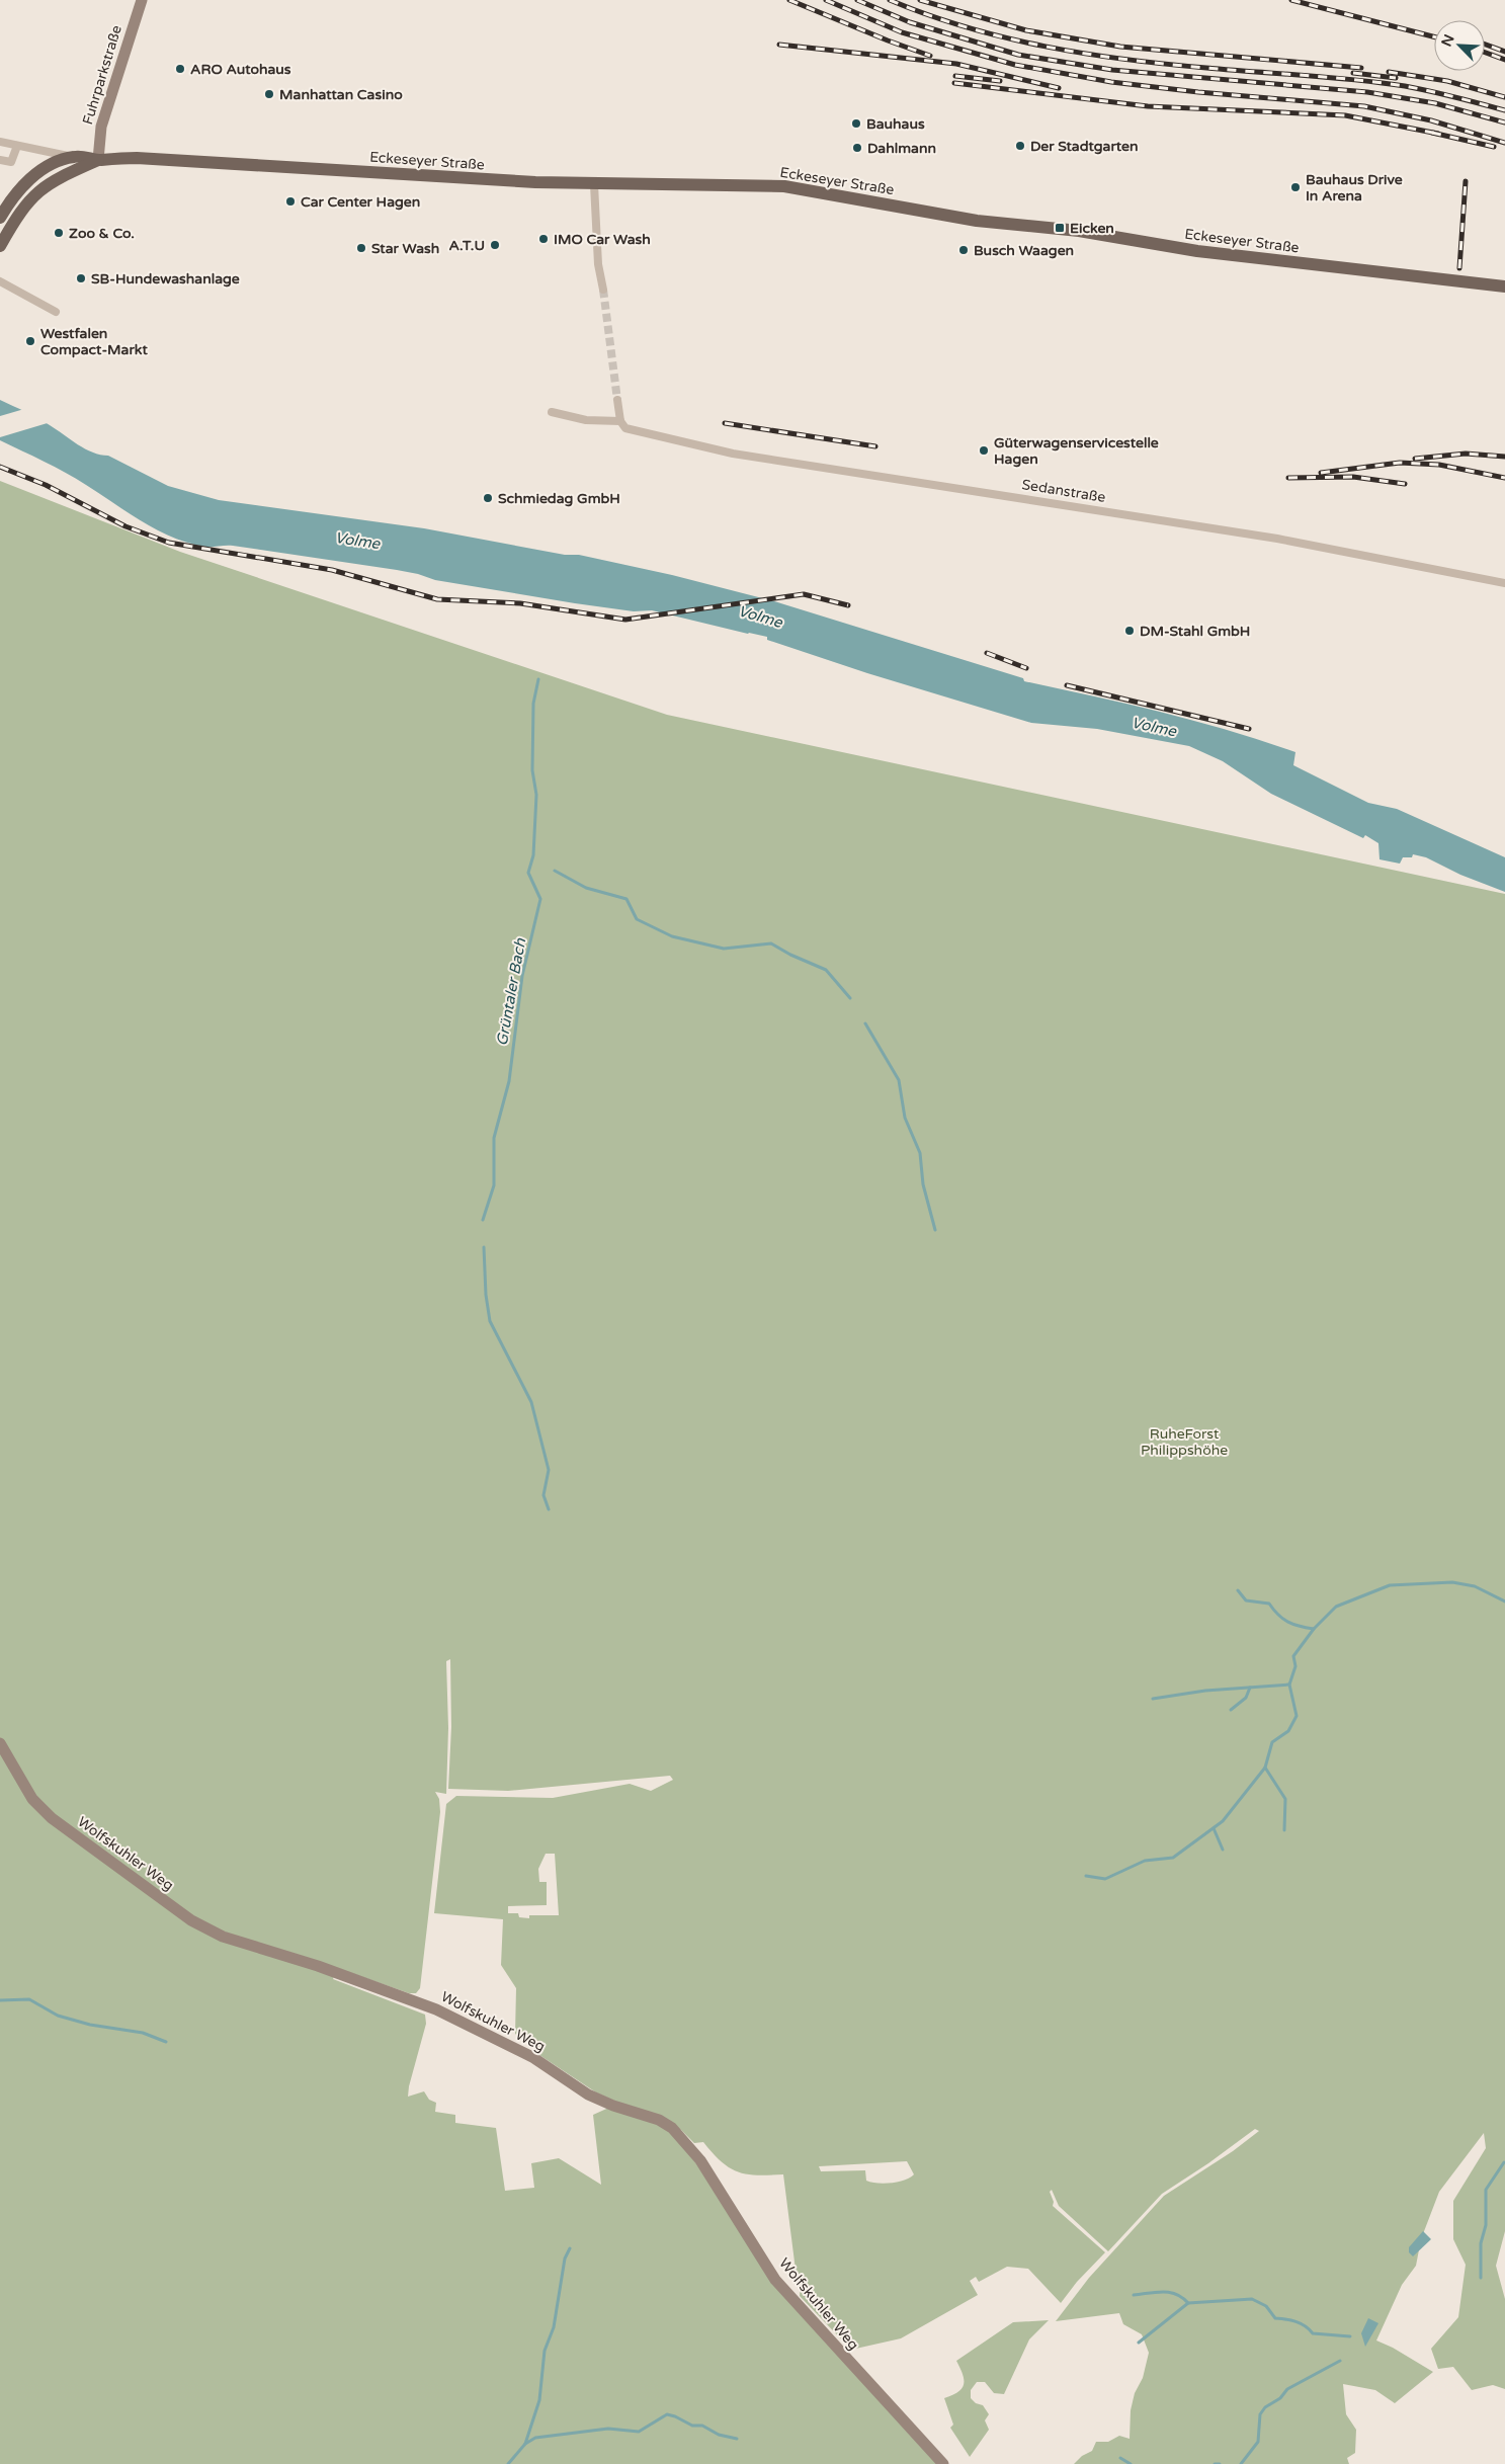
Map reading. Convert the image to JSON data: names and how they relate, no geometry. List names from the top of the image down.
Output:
{
  "streets": {
    "main road": ["Eckeseyer Straße"],
    "street": ["Fuhrparkstraße", "Sedanstraße", "Wolfskuhler Weg"]
  },
  "crossings": [
    ["Fuhrparkstraße", "Eckeseyer Straße"]
  ],
  "water": ["Volme", "Grüntaler Bach"],
  "parks": ["RuheForst Philippshöhe"],
  "places": {
    "other": [
      "ARO Autohaus",
      "Manhattan Casino",
      "Bauhaus",
      "Der Stadtgarten",
      "Dahlmann",
      "Bauhaus Drive In Arena",
      "Car Center Hagen",
      "Zoo & Co.",
      "IMO Car Wash",
      "A.T.U",
      "Star Wash",
      "Busch Waagen",
      "SB-Hundewashanlage",
      "Westfalen Compact-Markt",
      "Güterwagenservicestelle Hagen",
      "Schmiedag GmbH",
      "DM-Stahl GmbH"
    ],
    "transit": ["Eicken"]
  },
  "north": "top left"
}
